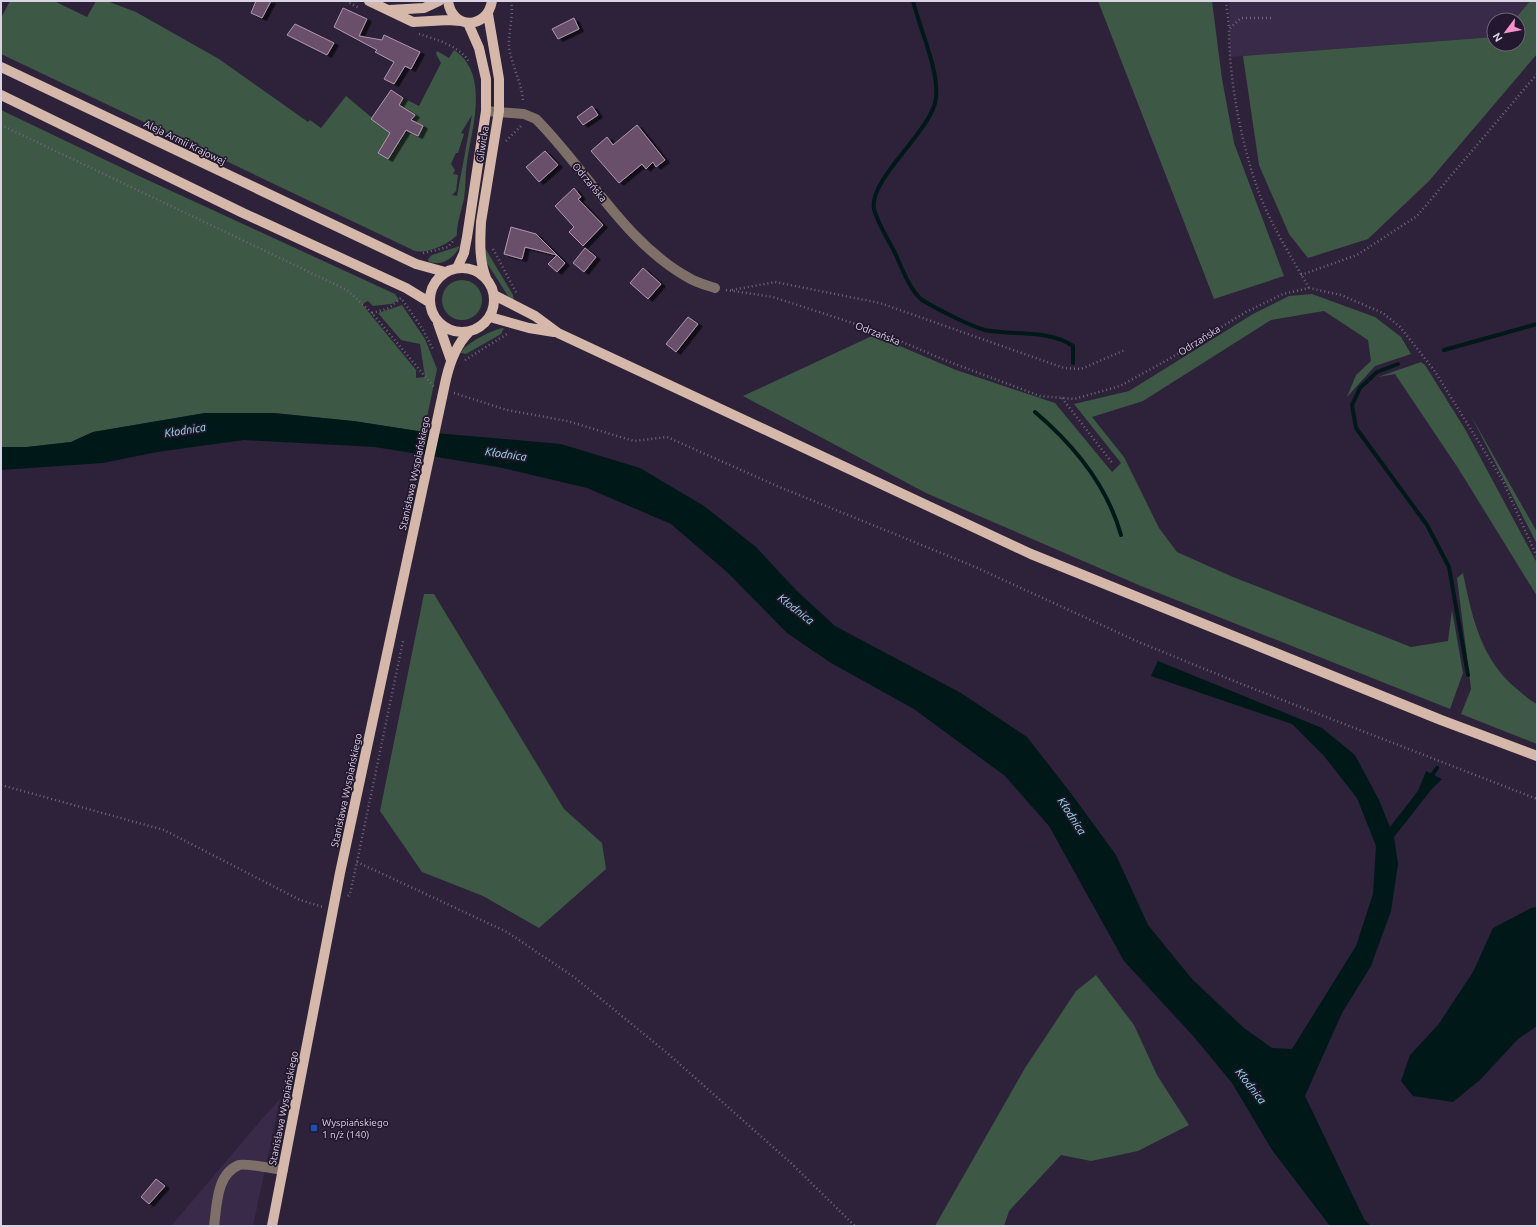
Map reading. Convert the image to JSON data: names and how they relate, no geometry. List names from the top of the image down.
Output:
{
  "streets": {
    "main road": ["Aleja Armii Krajowej", "Gliwicka", "Stanisława Wyspiańskiego"],
    "street": ["Odrzańska"]
  },
  "crossings": [
    ["Aleja Armii Krajowej", "Gliwicka"],
    ["Aleja Armii Krajowej", "Stanisława Wyspiańskiego"],
    ["Gliwicka", "Odrzańska"],
    ["Gliwicka", "Stanisława Wyspiańskiego"]
  ],
  "water": ["Kłodnica"],
  "places": {
    "transit": ["Wyspiańskiego 1 n/ż (140)"]
  },
  "north": "bottom left"
}
